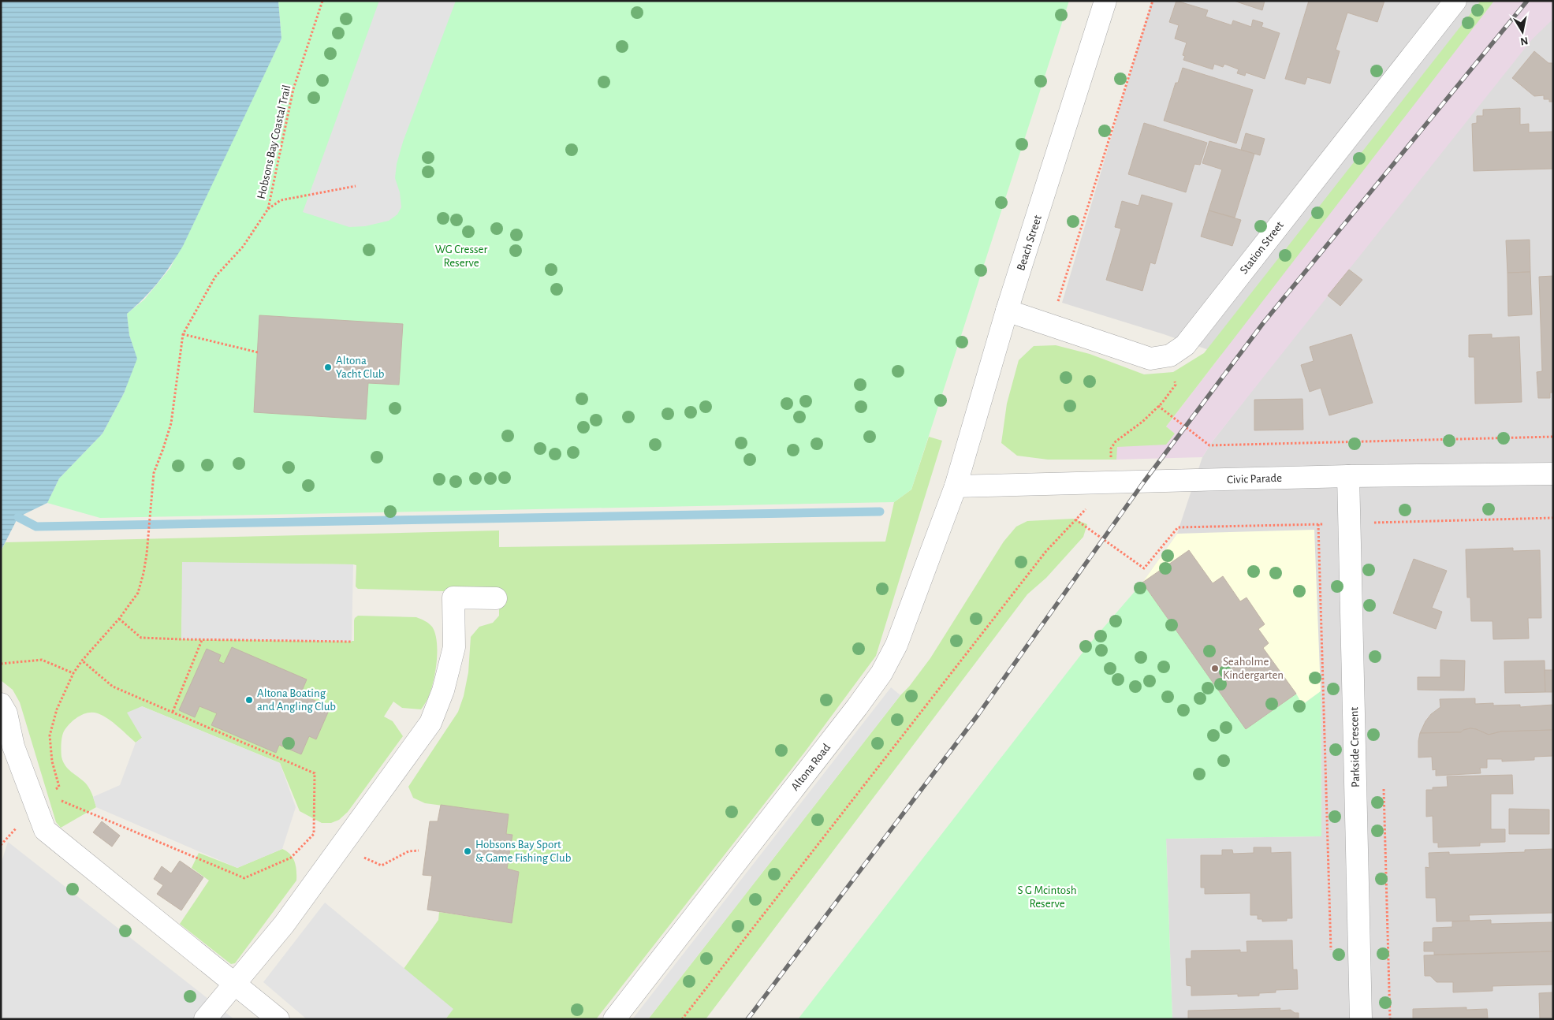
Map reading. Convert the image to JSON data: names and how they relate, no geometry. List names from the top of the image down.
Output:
{
  "streets": {
    "street": [
      "Beach Street",
      "Station Street",
      "Civic Parade",
      "Parkside Crescent",
      "Altona Road"
    ],
    "path": ["Hobsons Bay Coastal Trail"]
  },
  "crossings": [
    ["Beach Street", "Station Street"],
    ["Beach Street", "Civic Parade"],
    ["Beach Street", "Altona Road"],
    ["Civic Parade", "Parkside Crescent"],
    ["Civic Parade", "Altona Road"]
  ],
  "parks": ["WG Cresser Reserve", "S G Mcintosh Reserve"],
  "places": [
    "Altona Yacht Club",
    "Seaholme Kindergarten",
    "Altona Boating and Angling Club",
    "Hobsons Bay Sport & Game Fishing Club"
  ],
  "north": "bottom"
}
